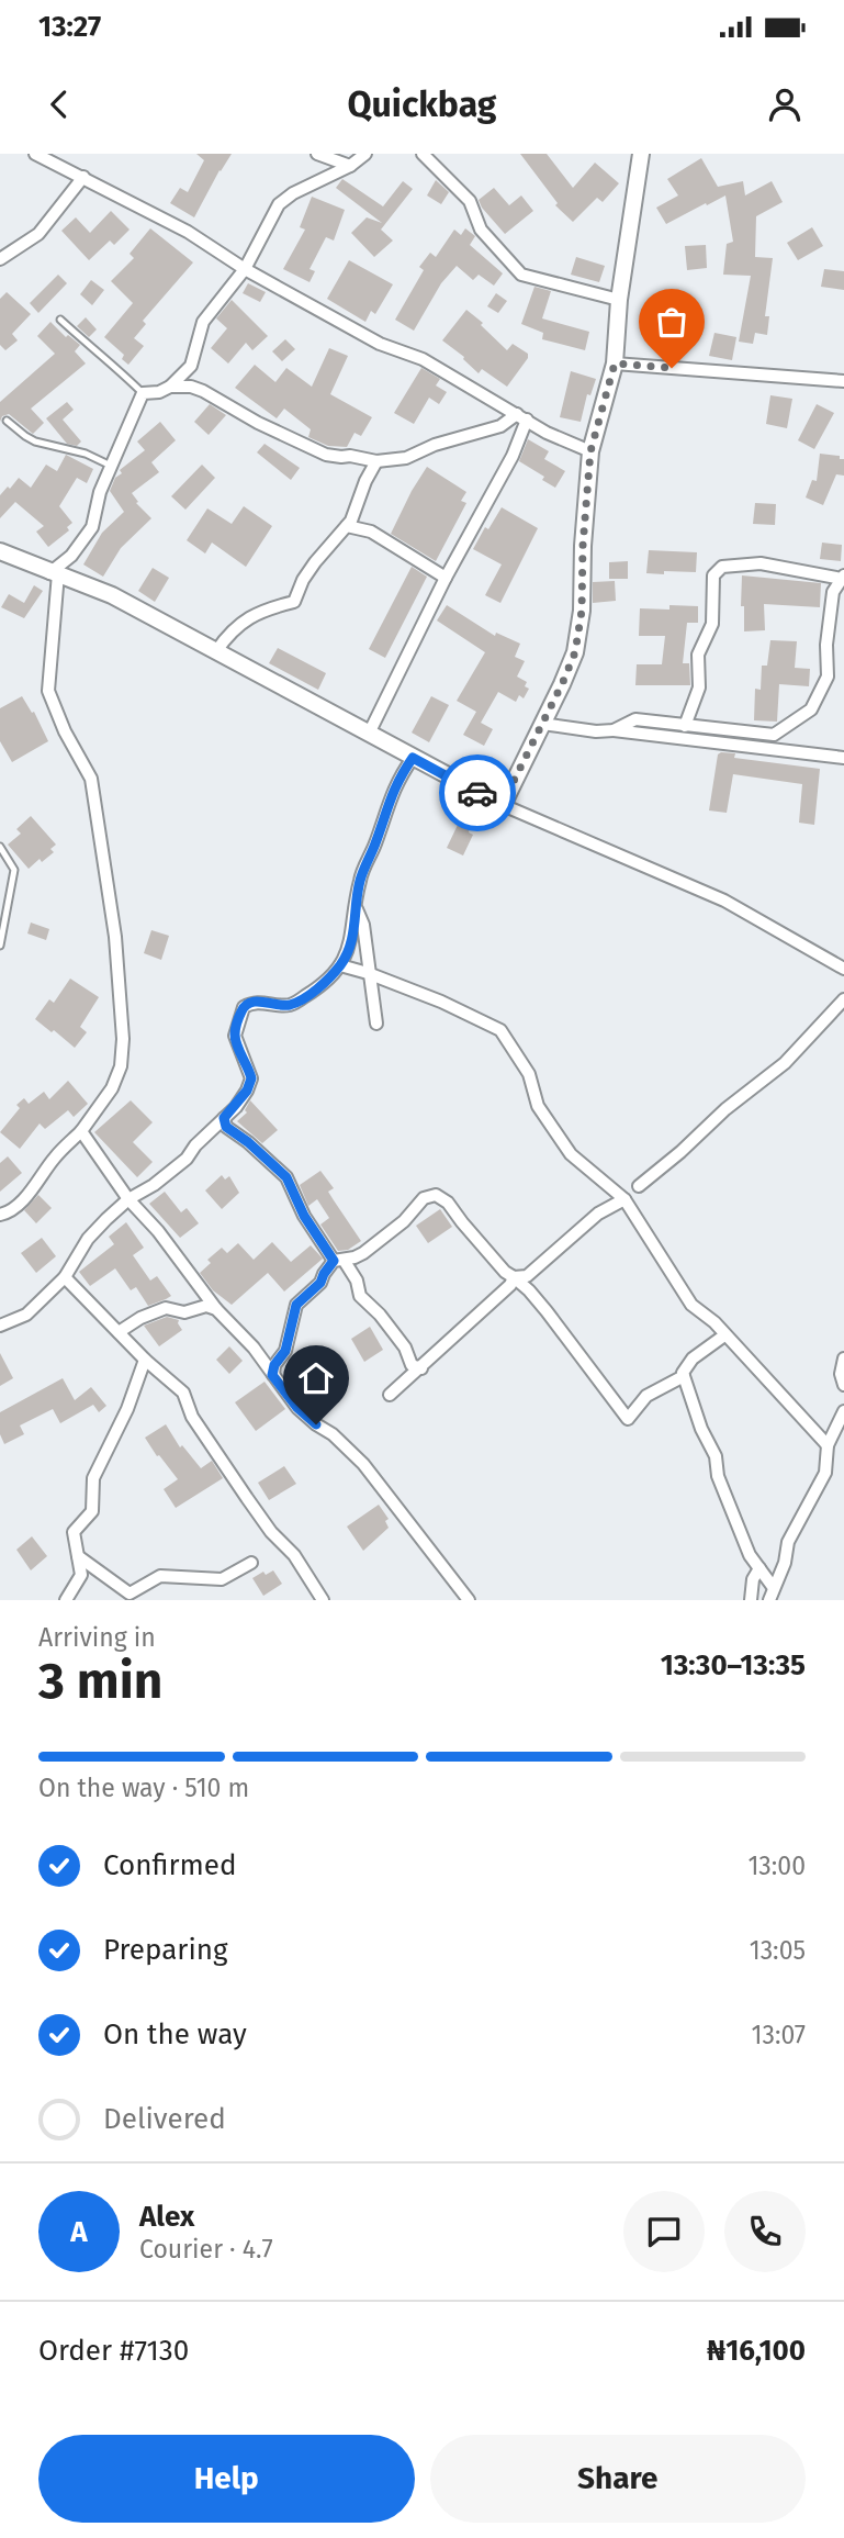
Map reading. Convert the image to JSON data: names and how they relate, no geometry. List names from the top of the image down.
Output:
{
  "page": {
    "status": "13:27",
    "header": "Quickbag",
    "heading": ["3 min", "Arriving in", "13:30–13:35"],
    "panel": [
      "Alex",
      "Courier · 4.7",
      "Order #7130",
      "₦16,100"
    ],
    "bar": "On the way · 510 m",
    "list": [
      ["Confirmed", "13:00"],
      ["Preparing", "13:05"],
      ["On the way", "13:07"],
      "Delivered"
    ],
    "round": "A",
    "buttons": ["Help", "Share"]
  }
}
